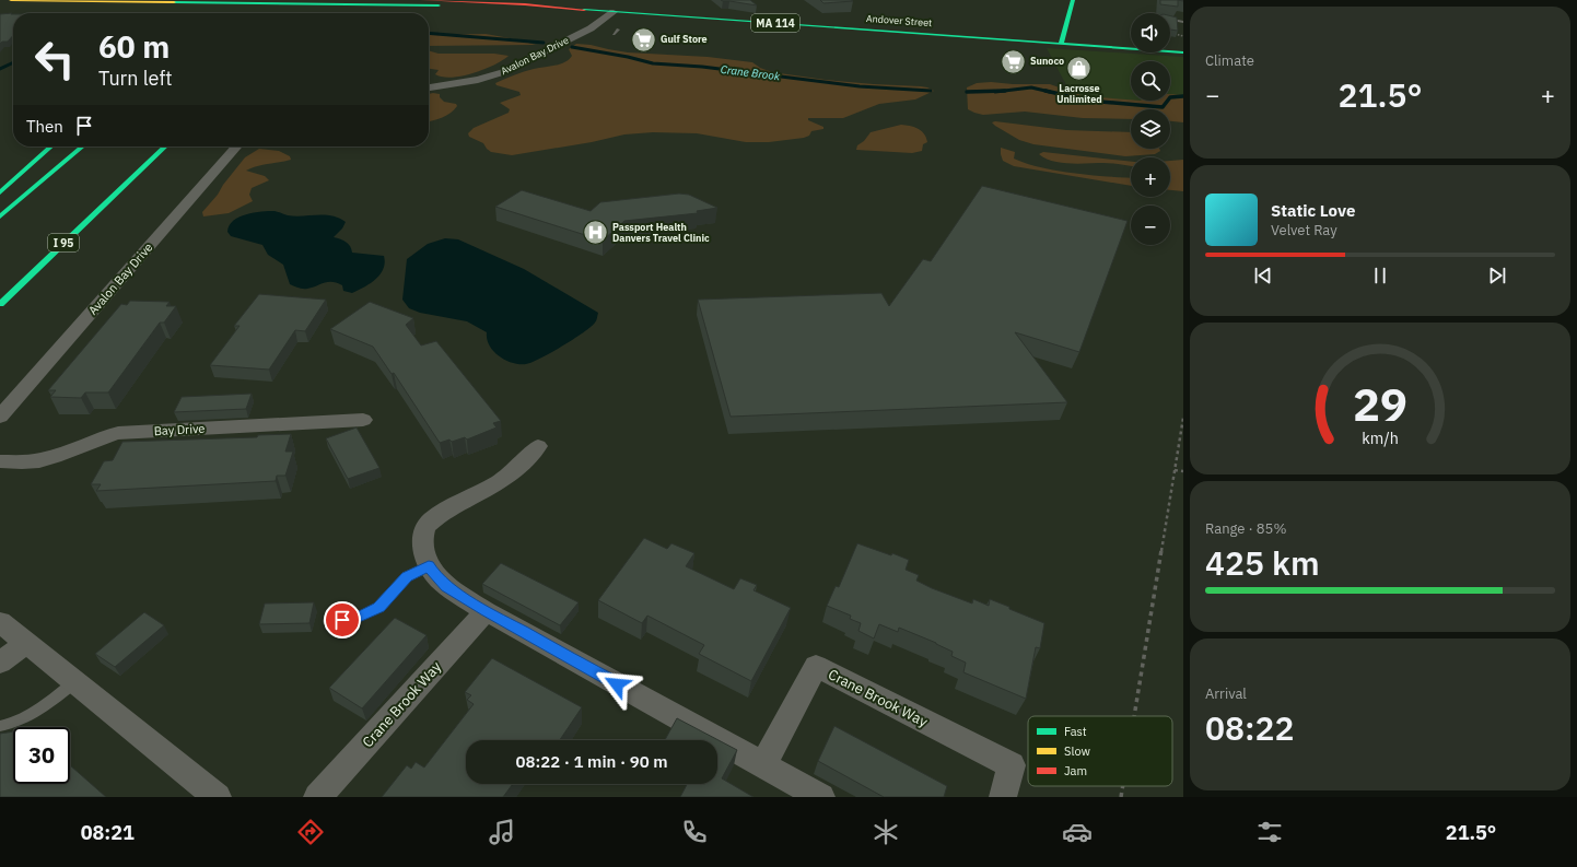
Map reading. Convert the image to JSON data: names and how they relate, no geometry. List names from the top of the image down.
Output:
{
  "streets": {
    "main road": ["Andover Street", "MA 114", "I 95"],
    "street": ["Avalon Bay Drive", "Bay Drive", "Crane Brook Way"]
  },
  "crossings": [
    ["Andover Street", "Avalon Bay Drive"]
  ],
  "water": ["Crane Brook"],
  "places": {
    "supermarket": ["Gulf Store", "Sunoco"],
    "shop": ["Lacrosse Unlimited"],
    "hospital": ["Passport Health Danvers Travel Clinic"]
  },
  "legend": ["Fast", "Slow", "Jam"],
  "page": {
    "tile": [
      "Climate",
      ["Range · 85%", "425 km"],
      ["Arrival", "08:22"]
    ],
    "map_buttons": ["+", "−"],
    "turn": ["60 m", "Turn left"],
    "heat": ["−", "21.5°", "+"],
    "then": "Then",
    "song": ["Static Love", "Velvet Ray"],
    "limit": "30",
    "trip": "08:22 · 1 min · 90 m",
    "tabs": ["08:21", "21.5°"],
    "gauge": ["29", "km/h"]
  }
}
